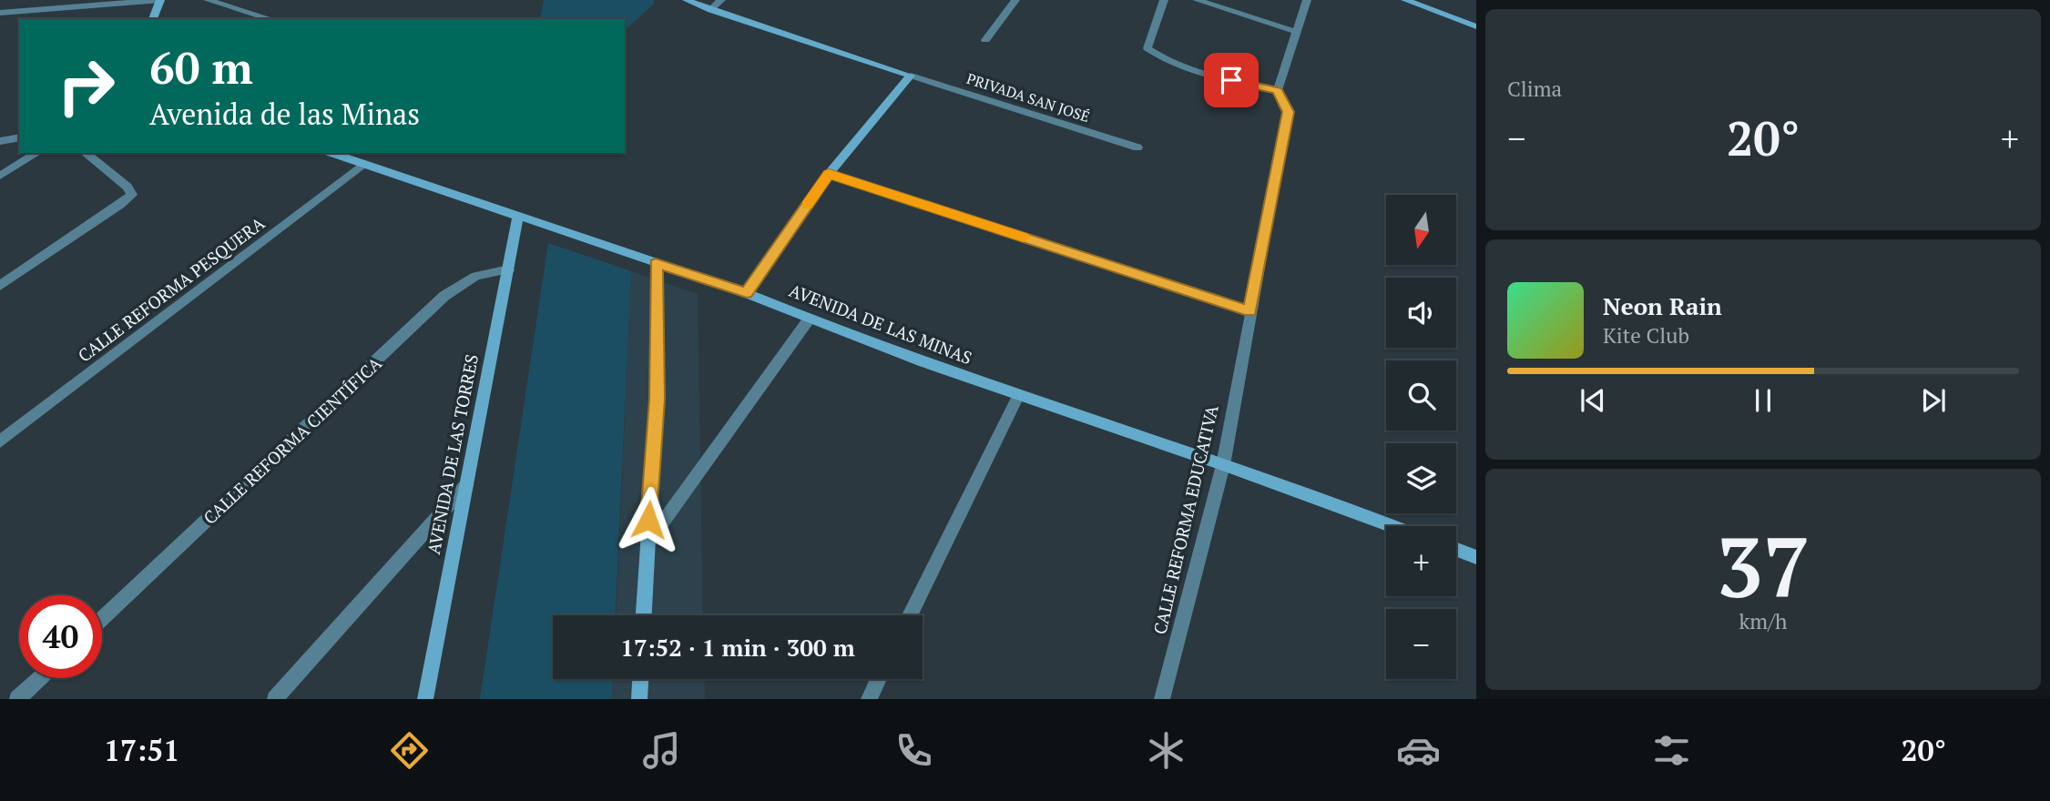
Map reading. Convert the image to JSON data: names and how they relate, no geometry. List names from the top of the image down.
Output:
{
  "streets": {
    "street": [
      "PRIVADA SAN JOSÉ",
      "CALLE REFORMA PESQUERA",
      "AVENIDA DE LAS MINAS",
      "CALLE REFORMA CIENTÍFICA",
      "AVENIDA DE LAS TORRES",
      "CALLE REFORMA EDUCATIVA"
    ]
  },
  "crossings": [
    ["CALLE REFORMA PESQUERA", "AVENIDA DE LAS MINAS"],
    ["AVENIDA DE LAS MINAS", "AVENIDA DE LAS TORRES"],
    ["AVENIDA DE LAS MINAS", "CALLE REFORMA EDUCATIVA"],
    ["CALLE REFORMA CIENTÍFICA", "AVENIDA DE LAS TORRES"]
  ],
  "north": "bottom",
  "page": {
    "tile": [
      "Clima",
      ["37", "km/h"]
    ],
    "turn": ["60 m", "Avenida de las Minas"],
    "heat": ["−", "20°", "+"],
    "map_buttons": ["+", "−"],
    "song": ["Neon Rain", "Kite Club"],
    "limit": "40",
    "trip": "17:52 · 1 min · 300 m",
    "tabs": ["17:51", "20°"]
  }
}
